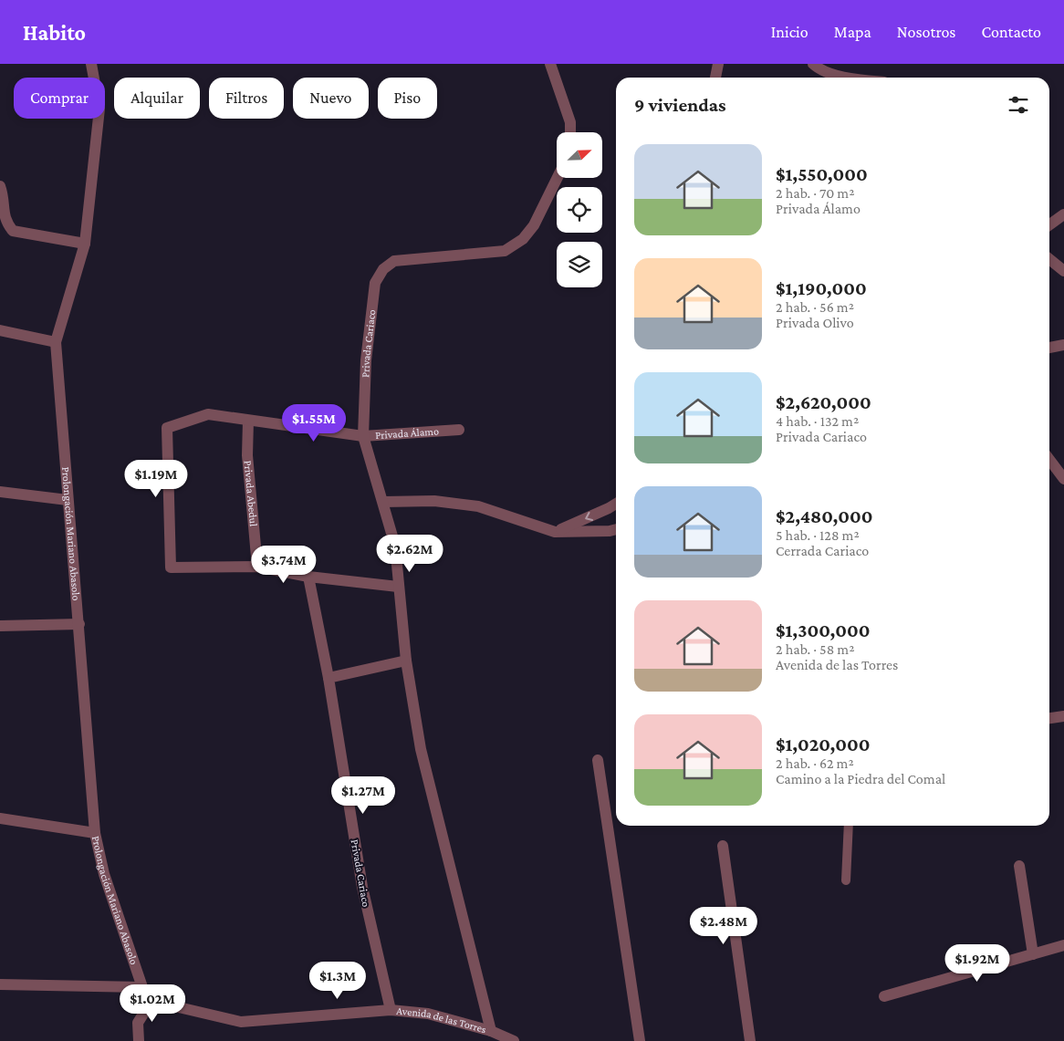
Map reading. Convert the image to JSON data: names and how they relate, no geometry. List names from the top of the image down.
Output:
{
  "streets": {
    "street": [
      "Privada Cariaco",
      "Privada Álamo",
      "Privada Abedul",
      "Prolongación Mariano Abasolo",
      "Avenida de las Torres"
    ]
  },
  "crossings": [
    ["Privada Cariaco", "Privada Álamo"],
    ["Privada Cariaco", "Avenida de las Torres"],
    ["Privada Álamo", "Privada Abedul"],
    ["Prolongación Mariano Abasolo", "Avenida de las Torres"]
  ],
  "north": "top right",
  "page": {
    "header": "Habito",
    "nav": [
      "Inicio",
      "Mapa",
      "Nosotros",
      "Contacto"
    ],
    "chip": [
      "Comprar",
      "Alquilar",
      "Filtros",
      "Nuevo",
      "Piso"
    ],
    "heading": "9 viviendas",
    "list": [
      {
        "name": "$1,550,000",
        "note": "2 hab. · 70 m² · Privada Álamo"
      },
      {
        "name": "$1,190,000",
        "note": "2 hab. · 56 m² · Privada Olivo"
      },
      {
        "name": "$2,620,000",
        "note": "4 hab. · 132 m² · Privada Cariaco"
      },
      {
        "name": "$2,480,000",
        "note": "5 hab. · 128 m² · Cerrada Cariaco"
      },
      {
        "name": "$1,300,000",
        "note": "2 hab. · 58 m² · Avenida de las Torres"
      },
      {
        "name": "$1,020,000",
        "note": "2 hab. · 62 m² · Camino a la Piedra del Comal"
      }
    ],
    "price": [
      "$1.55M",
      "$1.19M",
      "$2.62M",
      "$3.74M",
      "$1.27M",
      "$2.48M",
      "$1.92M",
      "$1.3M",
      "$1.02M"
    ]
  }
}
